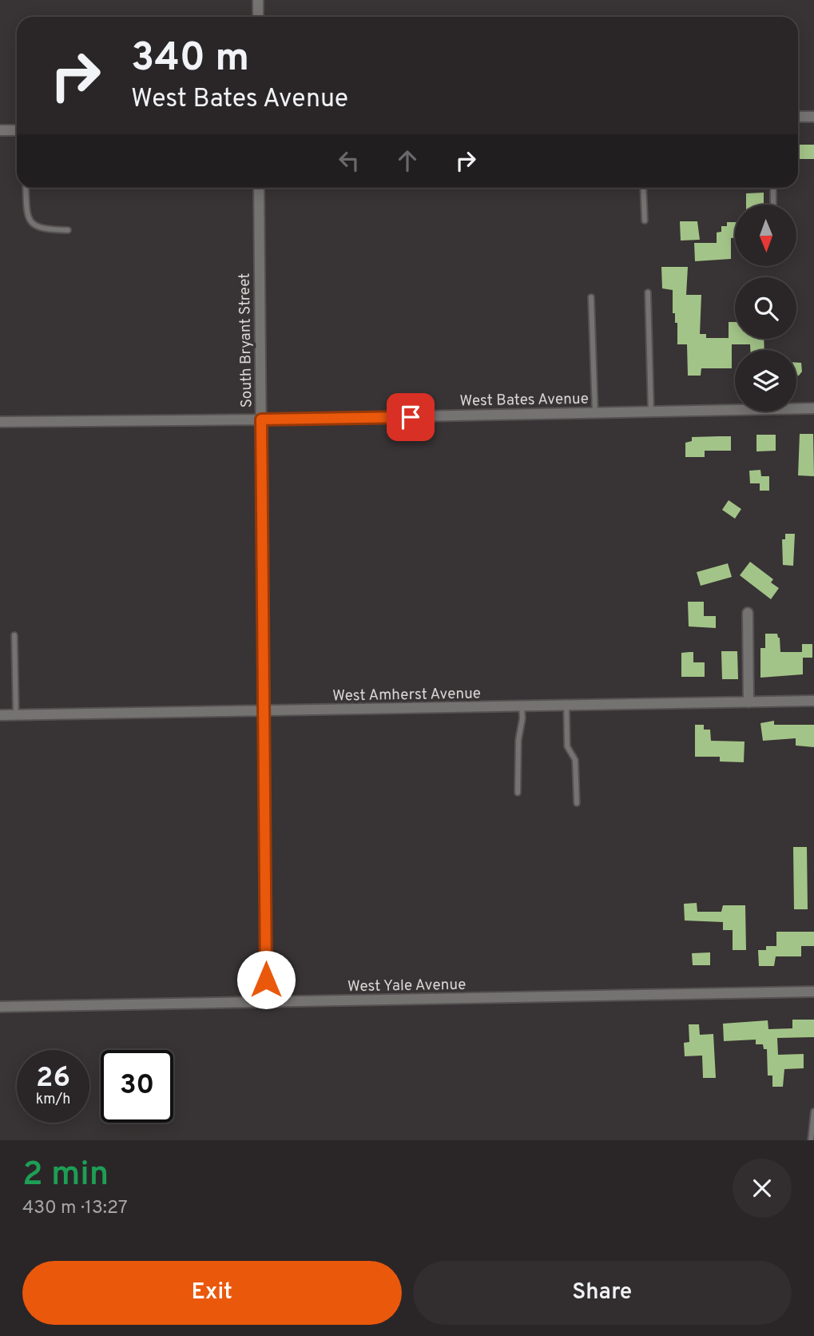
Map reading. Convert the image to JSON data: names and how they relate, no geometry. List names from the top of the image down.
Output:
{
  "streets": {
    "street": [
      "South Bryant Street",
      "West Bates Avenue",
      "West Amherst Avenue",
      "West Yale Avenue"
    ]
  },
  "crossings": [
    ["South Bryant Street", "West Bates Avenue"],
    ["South Bryant Street", "West Amherst Avenue"],
    ["South Bryant Street", "West Yale Avenue"]
  ],
  "north": "bottom",
  "page": {
    "turn": ["340 m", "West Bates Avenue"],
    "speed": "26 km/h",
    "limit": "30",
    "heading": ["2 min", "430 m · 13:27"],
    "buttons": ["Exit", "Share"]
  }
}
